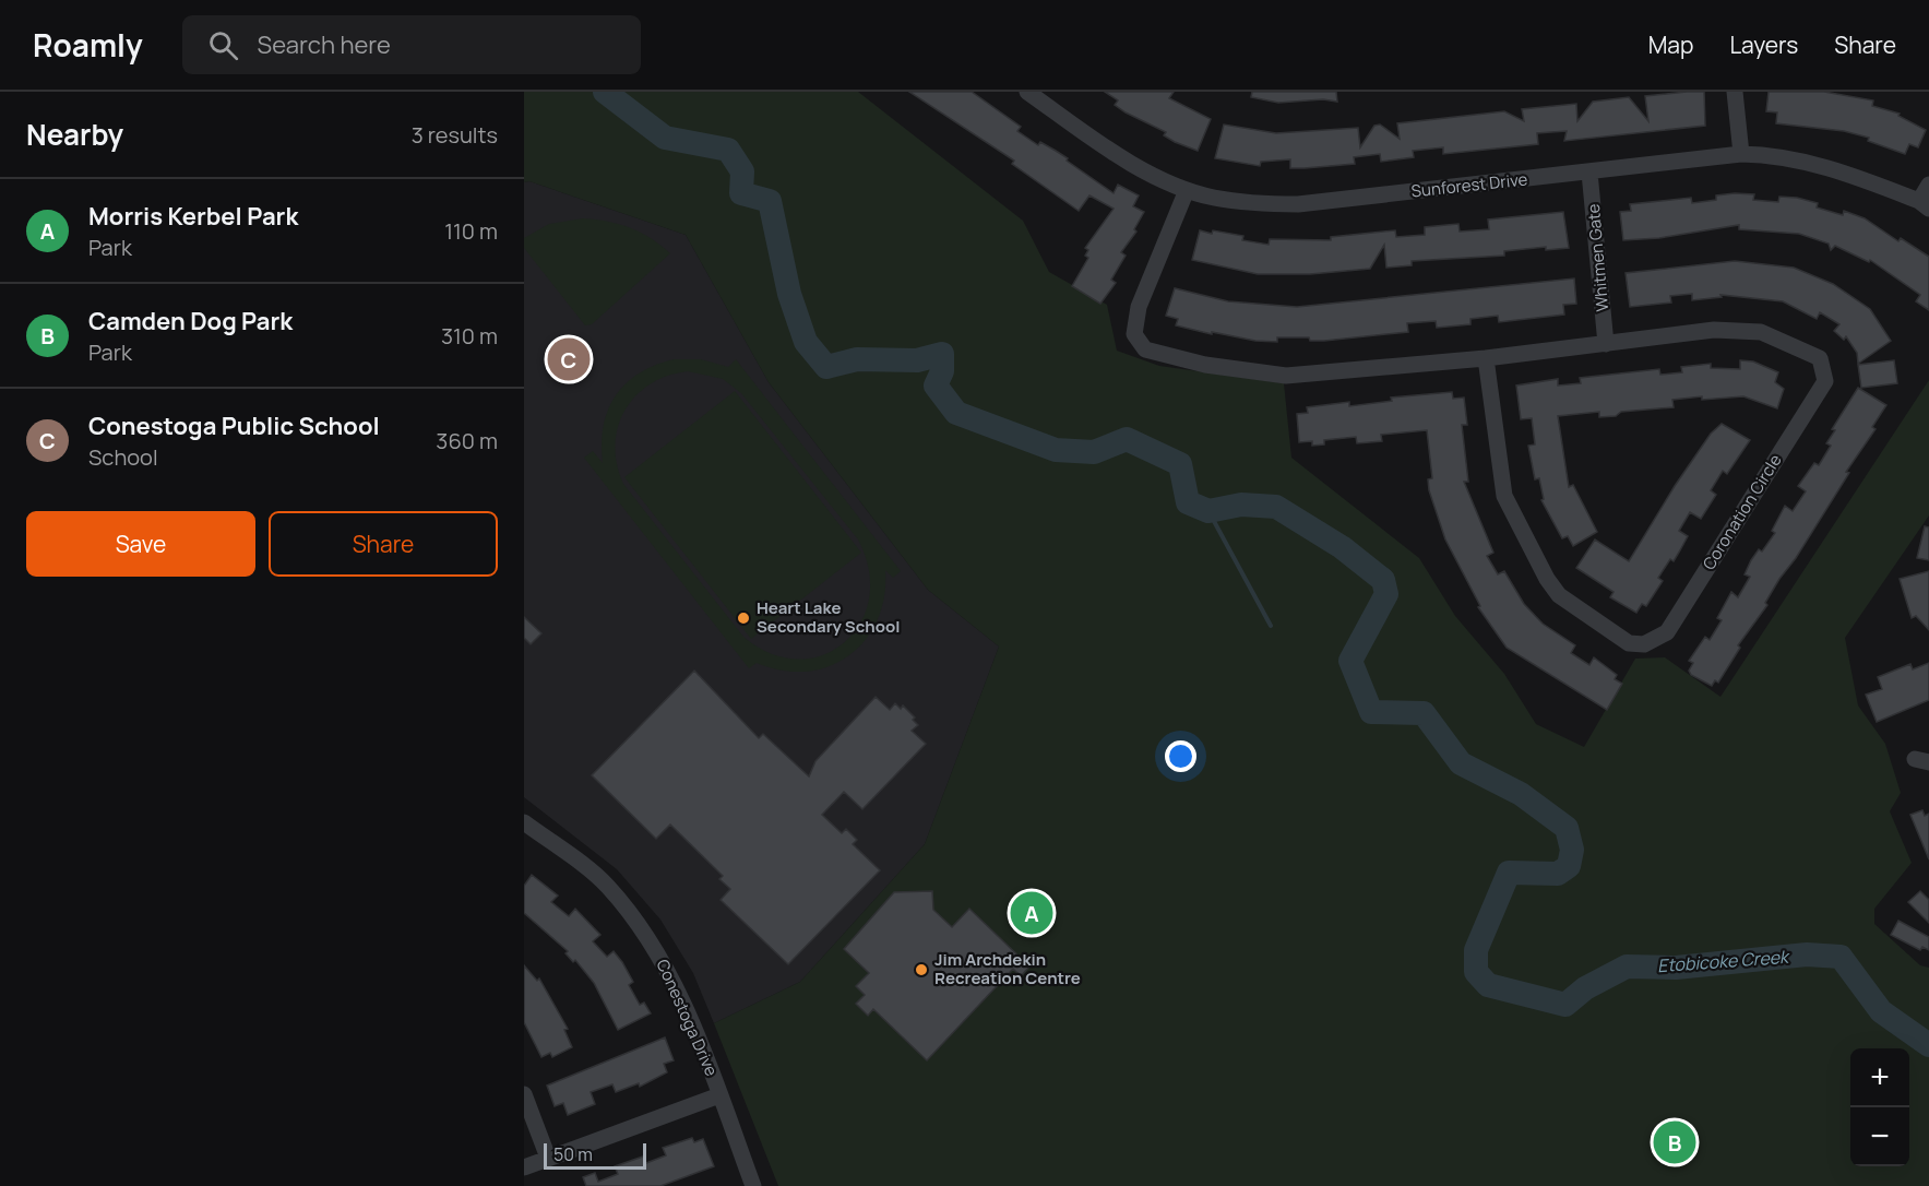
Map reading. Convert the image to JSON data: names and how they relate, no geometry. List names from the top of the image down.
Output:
{
  "streets": {
    "street": [
      "Sunforest Drive",
      "Whitmen Gate",
      "Coronation Circle",
      "Conestoga Drive"
    ]
  },
  "crossings": [
    ["Sunforest Drive", "Whitmen Gate"],
    ["Sunforest Drive", "Coronation Circle"],
    ["Whitmen Gate", "Coronation Circle"]
  ],
  "water": ["Etobicoke Creek"],
  "places": ["Heart Lake Secondary School", "Jim Archdekin Recreation Centre"],
  "scale_bar": "50 m",
  "page": {
    "header": "Roamly",
    "search": "Search here",
    "nav": ["Map", "Layers", "Share"],
    "heading": ["Nearby", "3 results"],
    "list": [
      {
        "mark": "A",
        "name": "Morris Kerbel Park",
        "note": "Park",
        "value": "110 m"
      },
      {
        "mark": "B",
        "name": "Camden Dog Park",
        "note": "Park",
        "value": "310 m"
      },
      {
        "mark": "C",
        "name": "Conestoga Public School",
        "note": "School",
        "value": "360 m"
      }
    ],
    "pins": ["C", "A", "B"],
    "buttons": ["Save", "Share"],
    "map_buttons": ["+", "−"],
    "scale": "50 m"
  }
}
